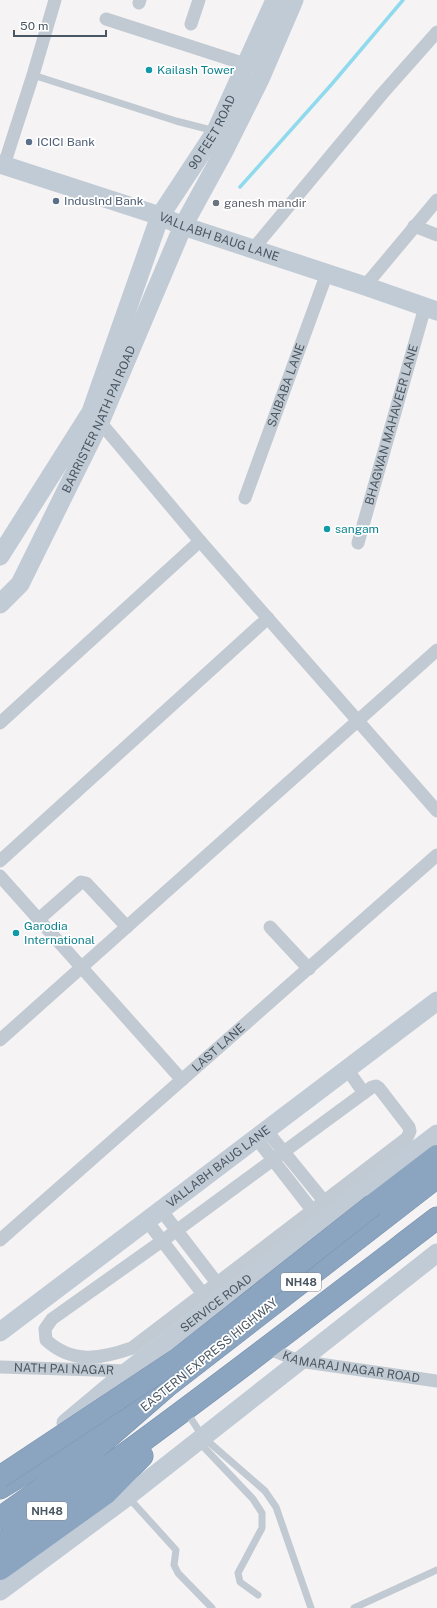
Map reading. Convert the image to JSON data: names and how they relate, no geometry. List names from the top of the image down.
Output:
{
  "streets": {
    "highway": ["NH48", "EASTERN EXPRESS HIGHWAY"],
    "street": [
      "90 FEET ROAD",
      "VALLABH BAUG LANE",
      "SAIBABA LANE",
      "BARRISTER NATH PAI ROAD",
      "BHAGWAN MAHAVEER LANE",
      "LAST LANE",
      "SERVICE ROAD",
      "KAMARAJ NAGAR ROAD",
      "NATH PAI NAGAR"
    ]
  },
  "crossings": [
    ["90 FEET ROAD", "VALLABH BAUG LANE"],
    ["90 FEET ROAD", "BARRISTER NATH PAI ROAD"],
    ["VALLABH BAUG LANE", "SAIBABA LANE"],
    ["VALLABH BAUG LANE", "BARRISTER NATH PAI ROAD"],
    ["VALLABH BAUG LANE", "BHAGWAN MAHAVEER LANE"],
    ["NH48", "KAMARAJ NAGAR ROAD"],
    ["SERVICE ROAD", "NATH PAI NAGAR"]
  ],
  "places": [
    "Kailash Tower",
    "ICICI Bank",
    "Induslnd Bank",
    "ganesh mandir",
    "sangam",
    "Garodia International"
  ],
  "scale_bar": "50 m"
}
